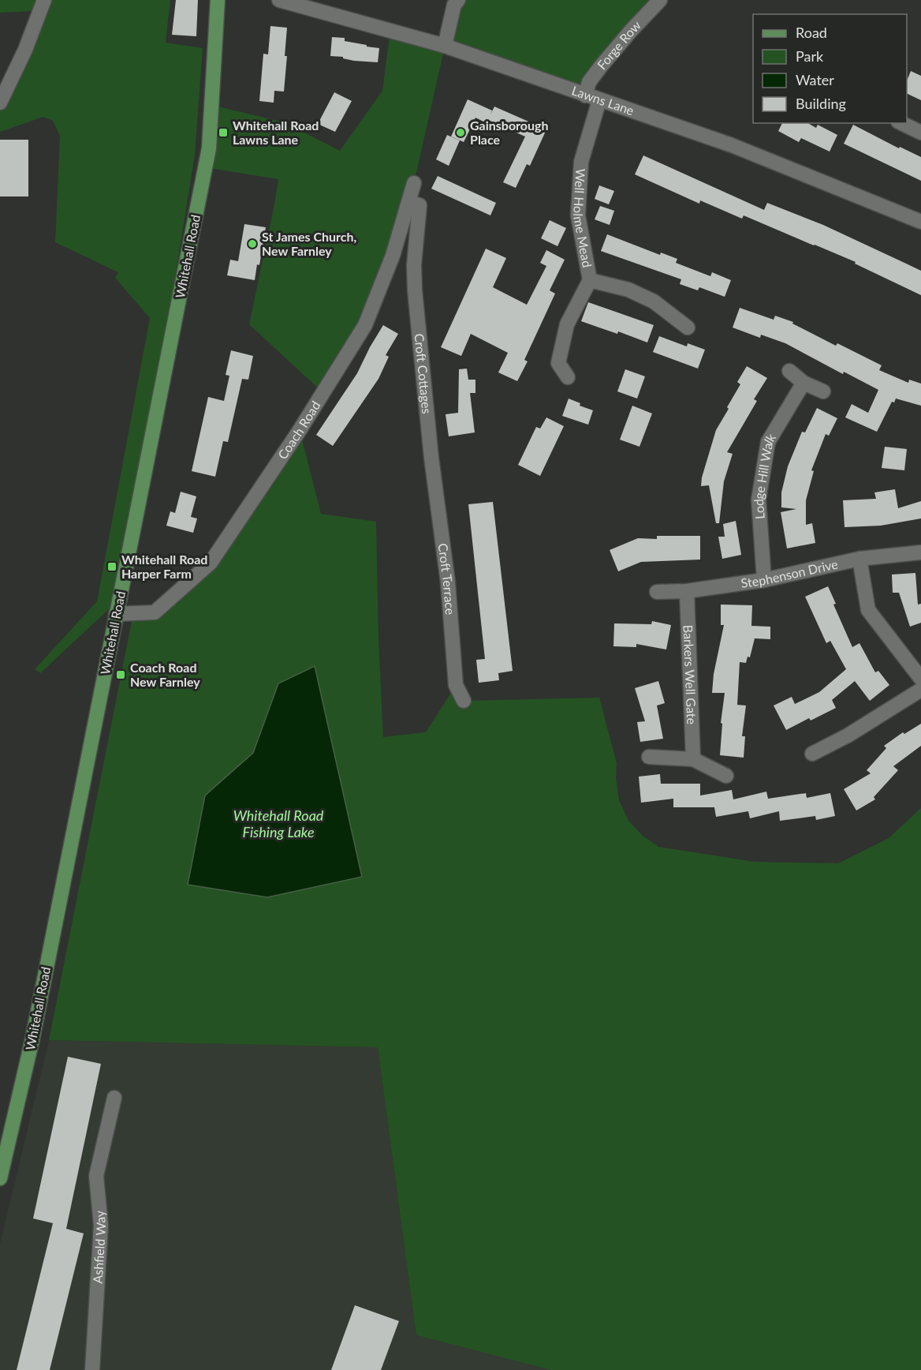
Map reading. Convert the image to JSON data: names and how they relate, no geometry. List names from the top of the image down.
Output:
{
  "streets": {
    "main road": ["Whitehall Road"],
    "street": [
      "Forge Row",
      "Lawns Lane",
      "Well Holme Mead",
      "Croft Cottages",
      "Coach Road",
      "Lodge Hill Walk",
      "Stephenson Drive",
      "Croft Terrace",
      "Barkers Well Gate",
      "Ashfield Way"
    ]
  },
  "crossings": [
    ["Forge Row", "Lawns Lane"],
    ["Forge Row", "Well Holme Mead"],
    ["Lawns Lane", "Well Holme Mead"],
    ["Whitehall Road", "Coach Road"],
    ["Croft Cottages", "Coach Road"],
    ["Croft Cottages", "Croft Terrace"],
    ["Lodge Hill Walk", "Stephenson Drive"],
    ["Stephenson Drive", "Barkers Well Gate"]
  ],
  "water": ["Whitehall Road Fishing Lake"],
  "places": {
    "transit": ["Whitehall Road Lawns Lane", "Whitehall Road Harper Farm", "Coach Road New Farnley"],
    "other": ["Gainsborough Place", "St James Church, New Farnley"]
  },
  "legend": [
    "Road",
    "Park",
    "Water",
    "Building"
  ]
}
